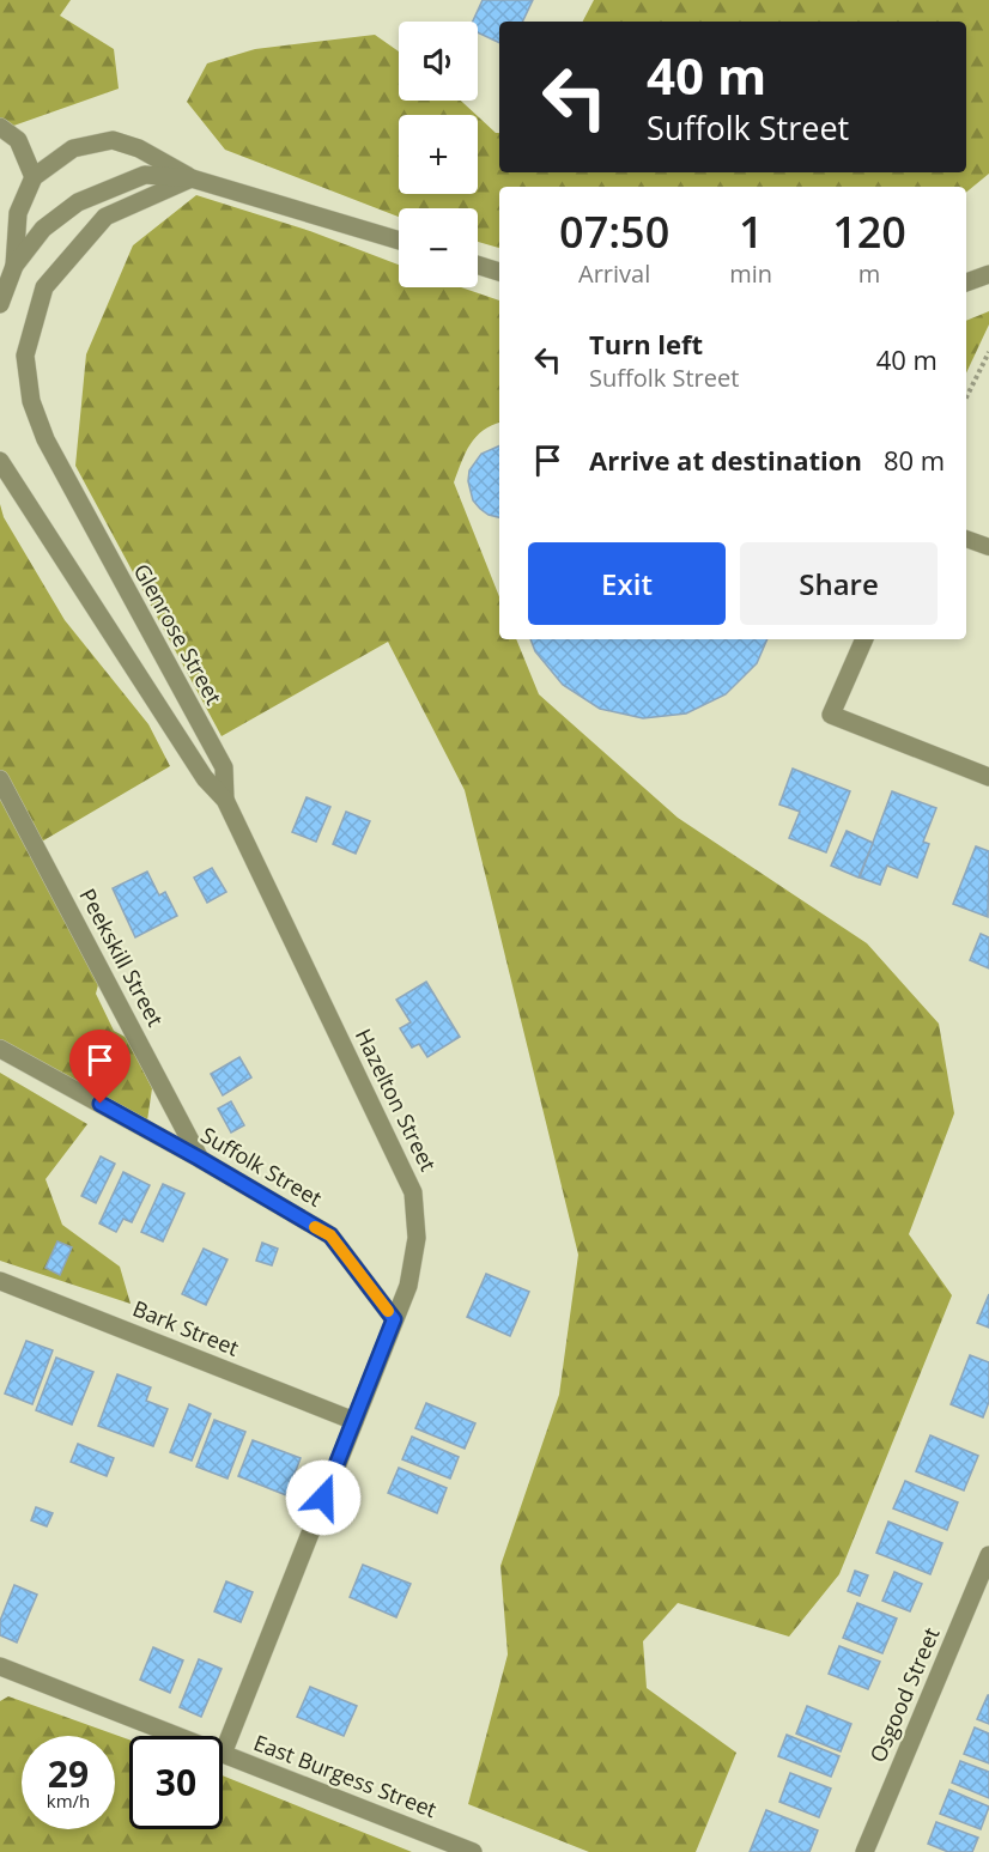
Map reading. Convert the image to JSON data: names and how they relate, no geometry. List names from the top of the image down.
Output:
{
  "streets": {
    "street": [
      "Glenrose Street",
      "Peekskill Street",
      "Hazelton Street",
      "Suffolk Street",
      "Bark Street",
      "Osgood Street",
      "East Burgess Street"
    ]
  },
  "crossings": [
    ["Glenrose Street", "Hazelton Street"],
    ["Peekskill Street", "Suffolk Street"],
    ["Hazelton Street", "Suffolk Street"],
    ["Hazelton Street", "Bark Street"],
    ["Hazelton Street", "East Burgess Street"]
  ],
  "page": {
    "map_buttons": ["+", "−"],
    "turn": ["40 m", "Suffolk Street"],
    "eta": [
      "07:50",
      "Arrival",
      "1",
      "min",
      "120",
      "m"
    ],
    "list": [
      {
        "name": "Turn left",
        "note": "Suffolk Street",
        "value": "40 m"
      },
      {
        "name": "Arrive at destination",
        "value": "80 m"
      }
    ],
    "buttons": ["Exit", "Share"],
    "speed": "29 km/h",
    "limit": "30"
  }
}
